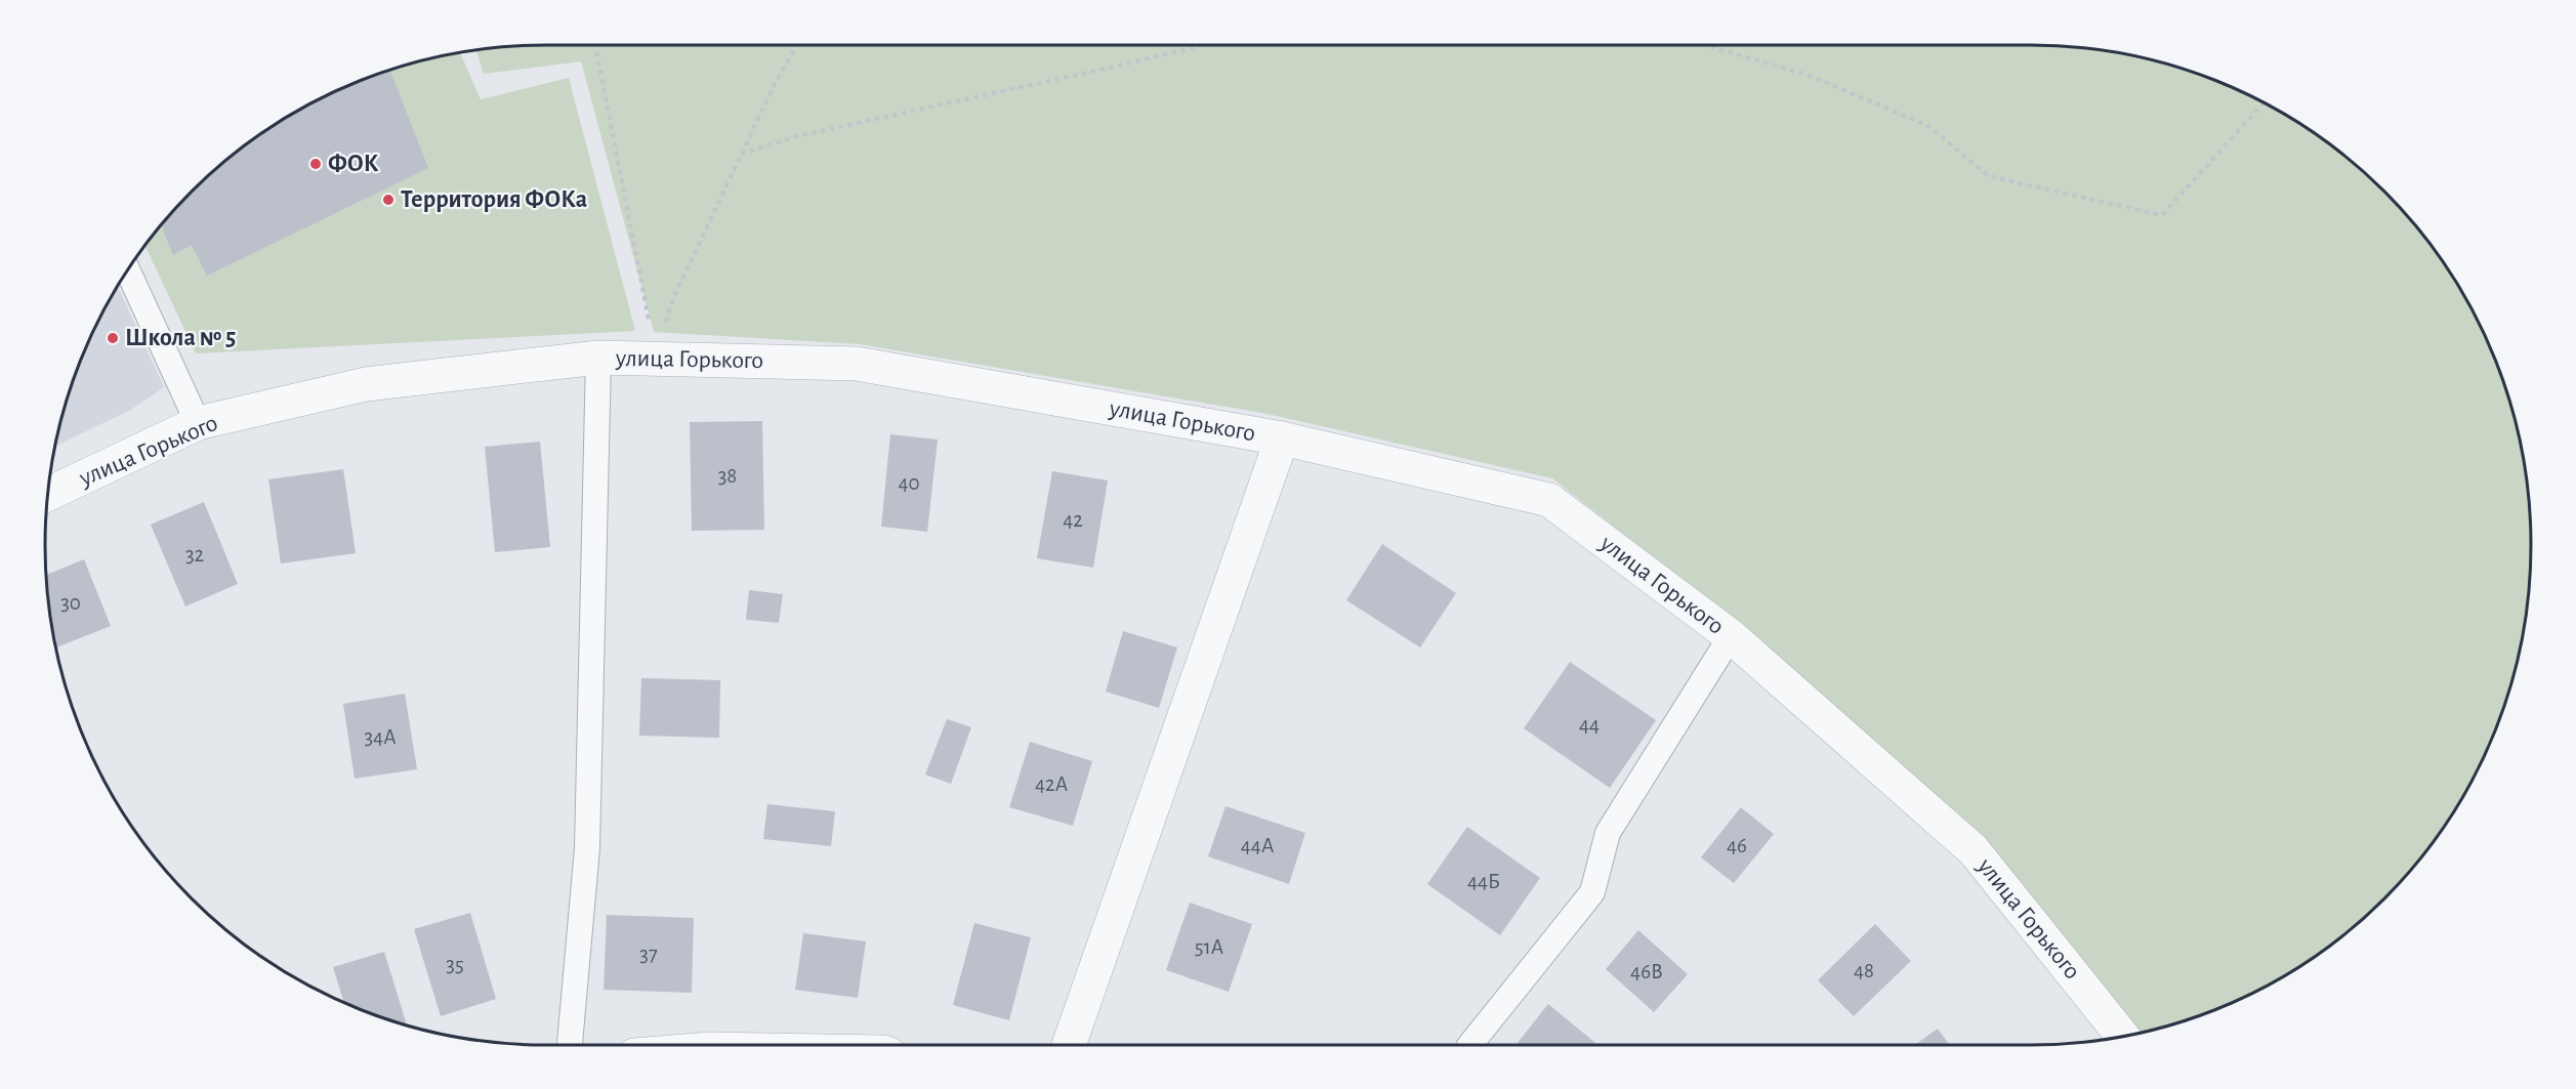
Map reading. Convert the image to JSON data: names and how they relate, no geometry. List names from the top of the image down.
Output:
{
  "streets": {
    "street": ["улица Горького"]
  },
  "places": ["ФОК", "Территория ФОКа", "Школа № 5"],
  "house_numbers": [
    "38",
    "40",
    "42",
    "32",
    "30",
    "44",
    "34А",
    "42А",
    "44А",
    "46",
    "44Б",
    "51А",
    "37",
    "35",
    "48",
    "46В"
  ]
}
